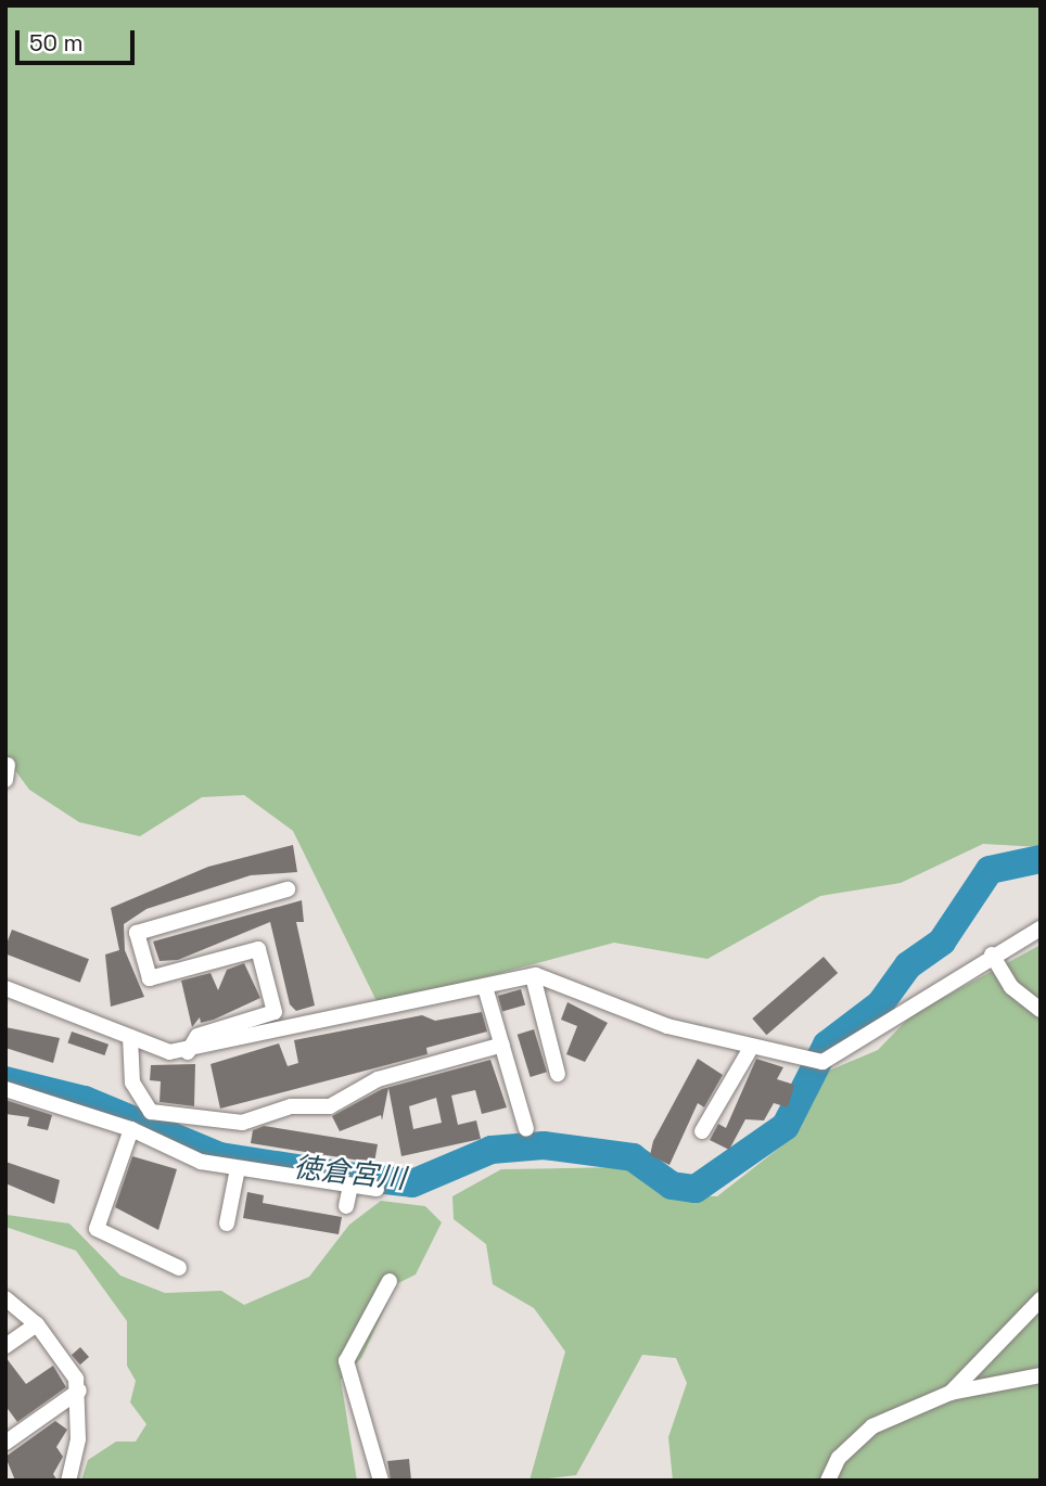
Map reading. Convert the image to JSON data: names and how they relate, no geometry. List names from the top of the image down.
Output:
{
  "water": ["徳倉宮川"],
  "scale_bar": "50 m"
}
